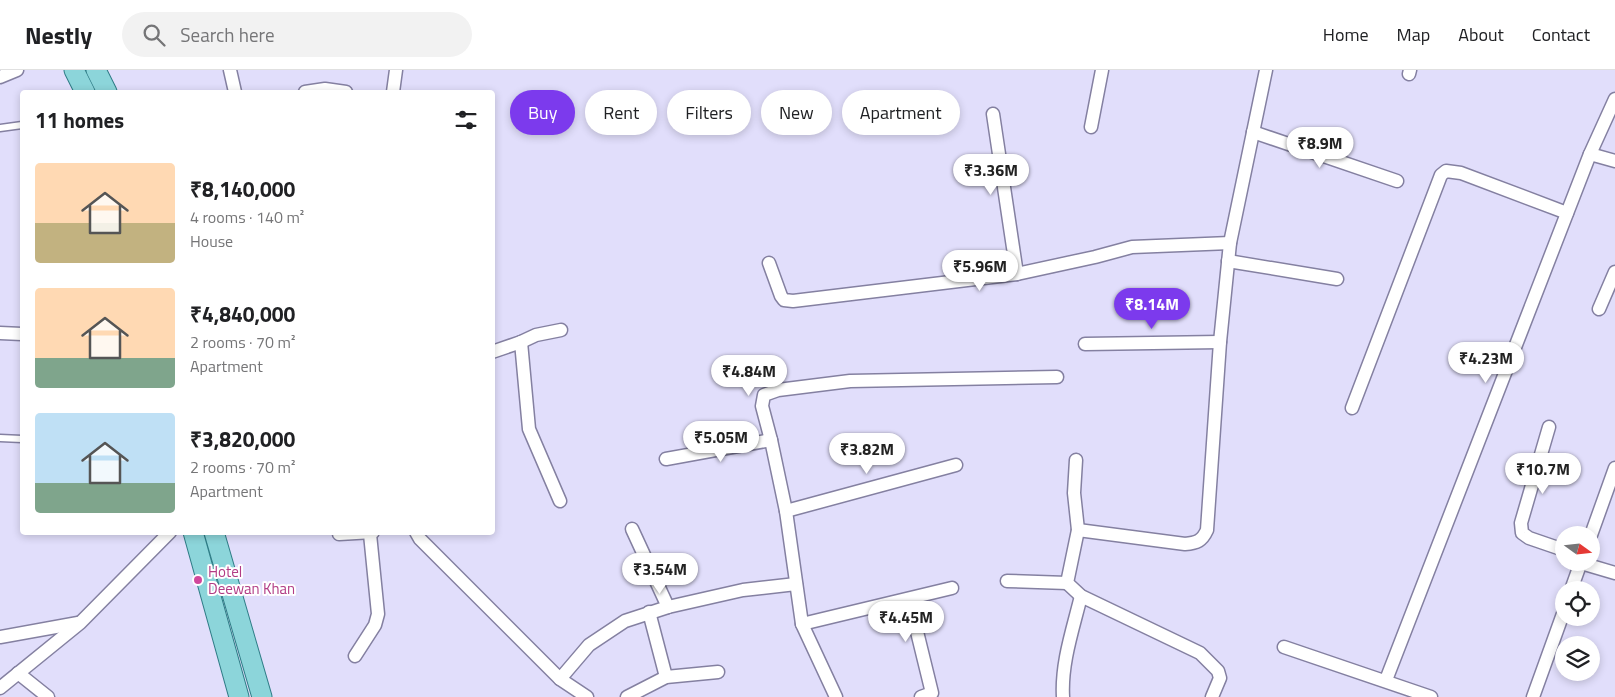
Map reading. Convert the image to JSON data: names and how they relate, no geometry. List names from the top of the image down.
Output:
{
  "places": ["Hotel Deewan Khan"],
  "north": "right",
  "page": {
    "header": "Nestly",
    "search": "Search here",
    "nav": [
      "Home",
      "Map",
      "About",
      "Contact"
    ],
    "chip": [
      "Buy",
      "Rent",
      "Filters",
      "New",
      "Apartment"
    ],
    "heading": "11 homes",
    "price": [
      "₹8.9M",
      "₹3.36M",
      "₹5.96M",
      "₹8.14M",
      "₹4.23M",
      "₹4.84M",
      "₹5.05M",
      "₹3.82M",
      "₹10.7M",
      "₹3.54M",
      "₹4.45M"
    ],
    "list": [
      {
        "name": "₹8,140,000",
        "note": "4 rooms · 140 m² · House"
      },
      {
        "name": "₹4,840,000",
        "note": "2 rooms · 70 m² · Apartment"
      },
      {
        "name": "₹3,820,000",
        "note": "2 rooms · 70 m² · Apartment"
      }
    ]
  }
}
